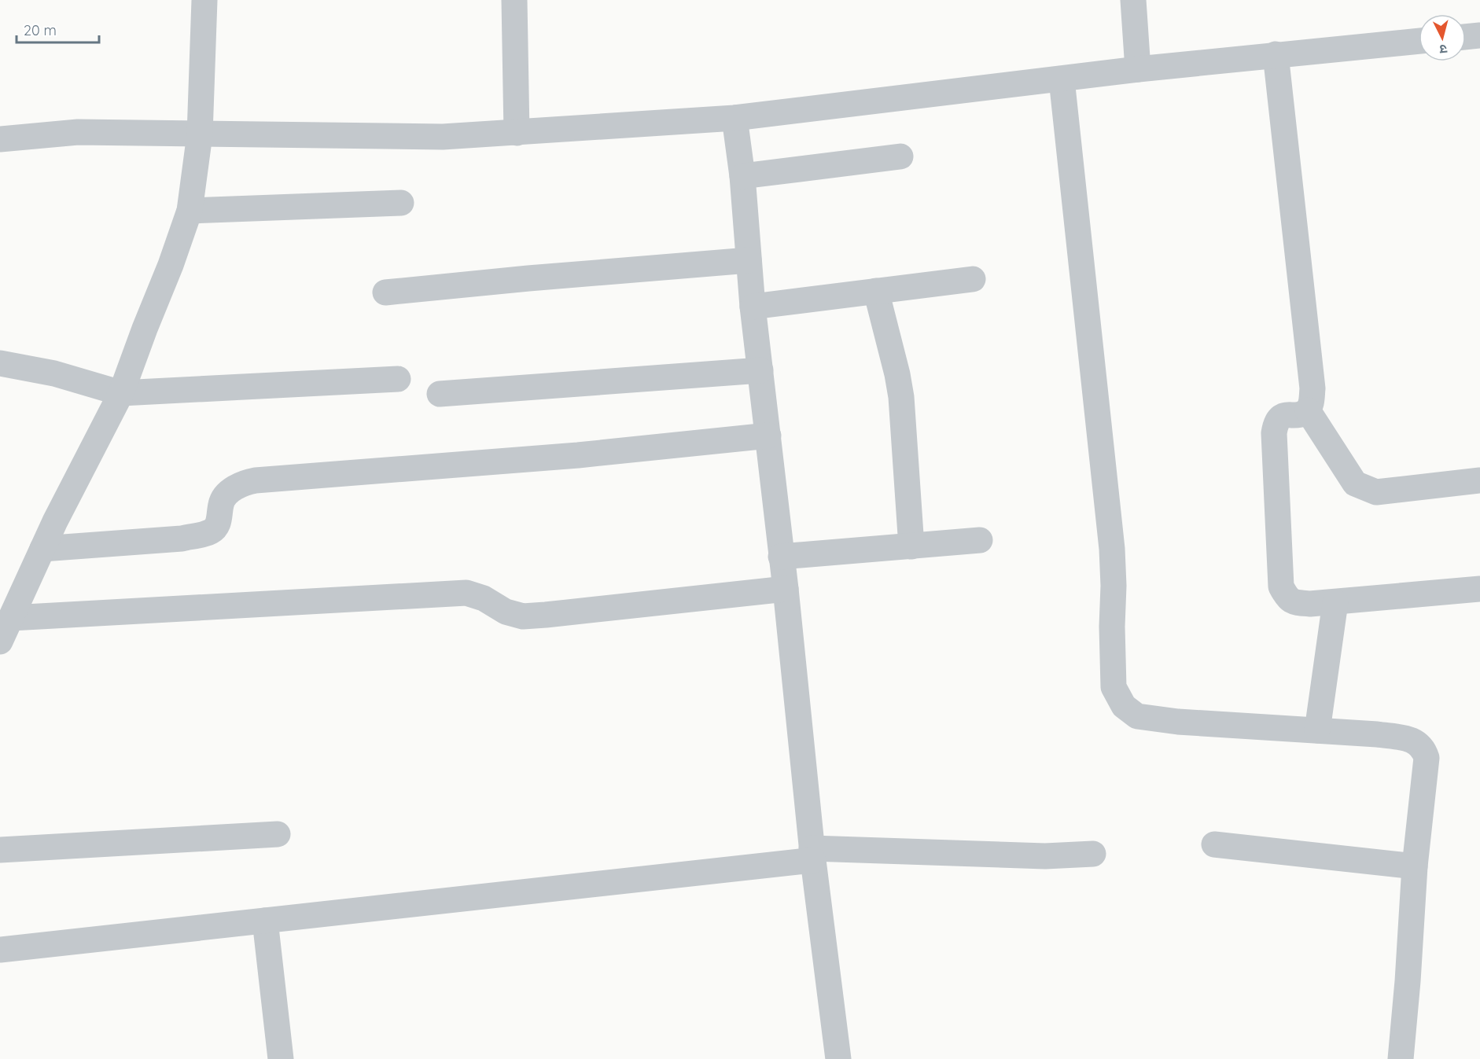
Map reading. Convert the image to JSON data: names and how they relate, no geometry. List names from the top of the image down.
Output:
{
  "scale_bar": "20 m",
  "north": "bottom"
}
